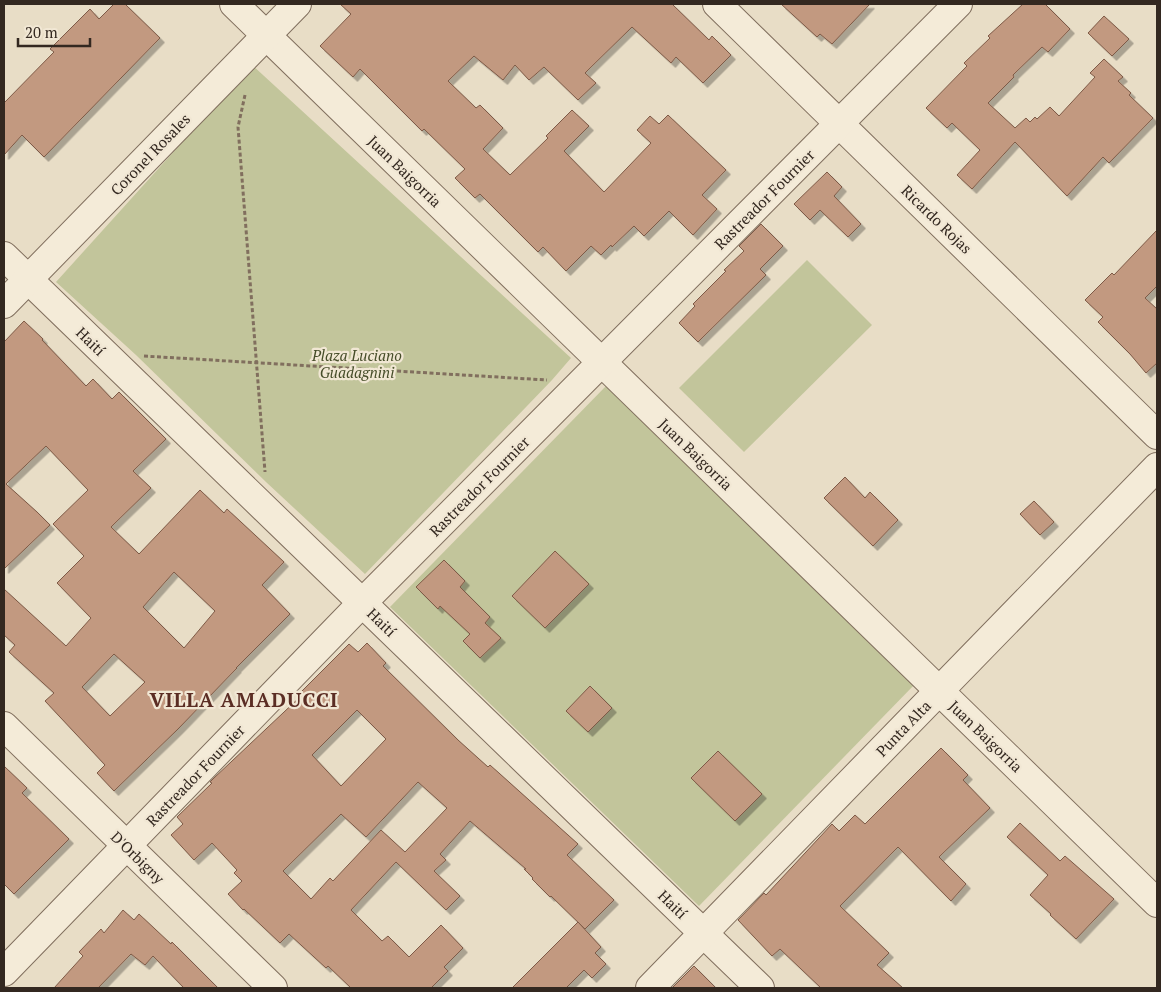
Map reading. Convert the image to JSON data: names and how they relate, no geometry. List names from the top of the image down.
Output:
{
  "streets": {
    "street": [
      "Coronel Rosales",
      "Juan Baigorria",
      "Rastreador Fournier",
      "Ricardo Rojas",
      "Haití",
      "Punta Alta",
      "D'Orbigny"
    ]
  },
  "crossings": [
    ["Coronel Rosales", "Juan Baigorria"],
    ["Coronel Rosales", "Haití"],
    ["Juan Baigorria", "Rastreador Fournier"],
    ["Juan Baigorria", "Punta Alta"],
    ["Rastreador Fournier", "Ricardo Rojas"],
    ["Rastreador Fournier", "Haití"],
    ["Rastreador Fournier", "D'Orbigny"],
    ["Haití", "Punta Alta"]
  ],
  "districts": ["VILLA AMADUCCI"],
  "parks": ["Plaza Luciano Guadagnini"],
  "scale_bar": "20 m"
}
